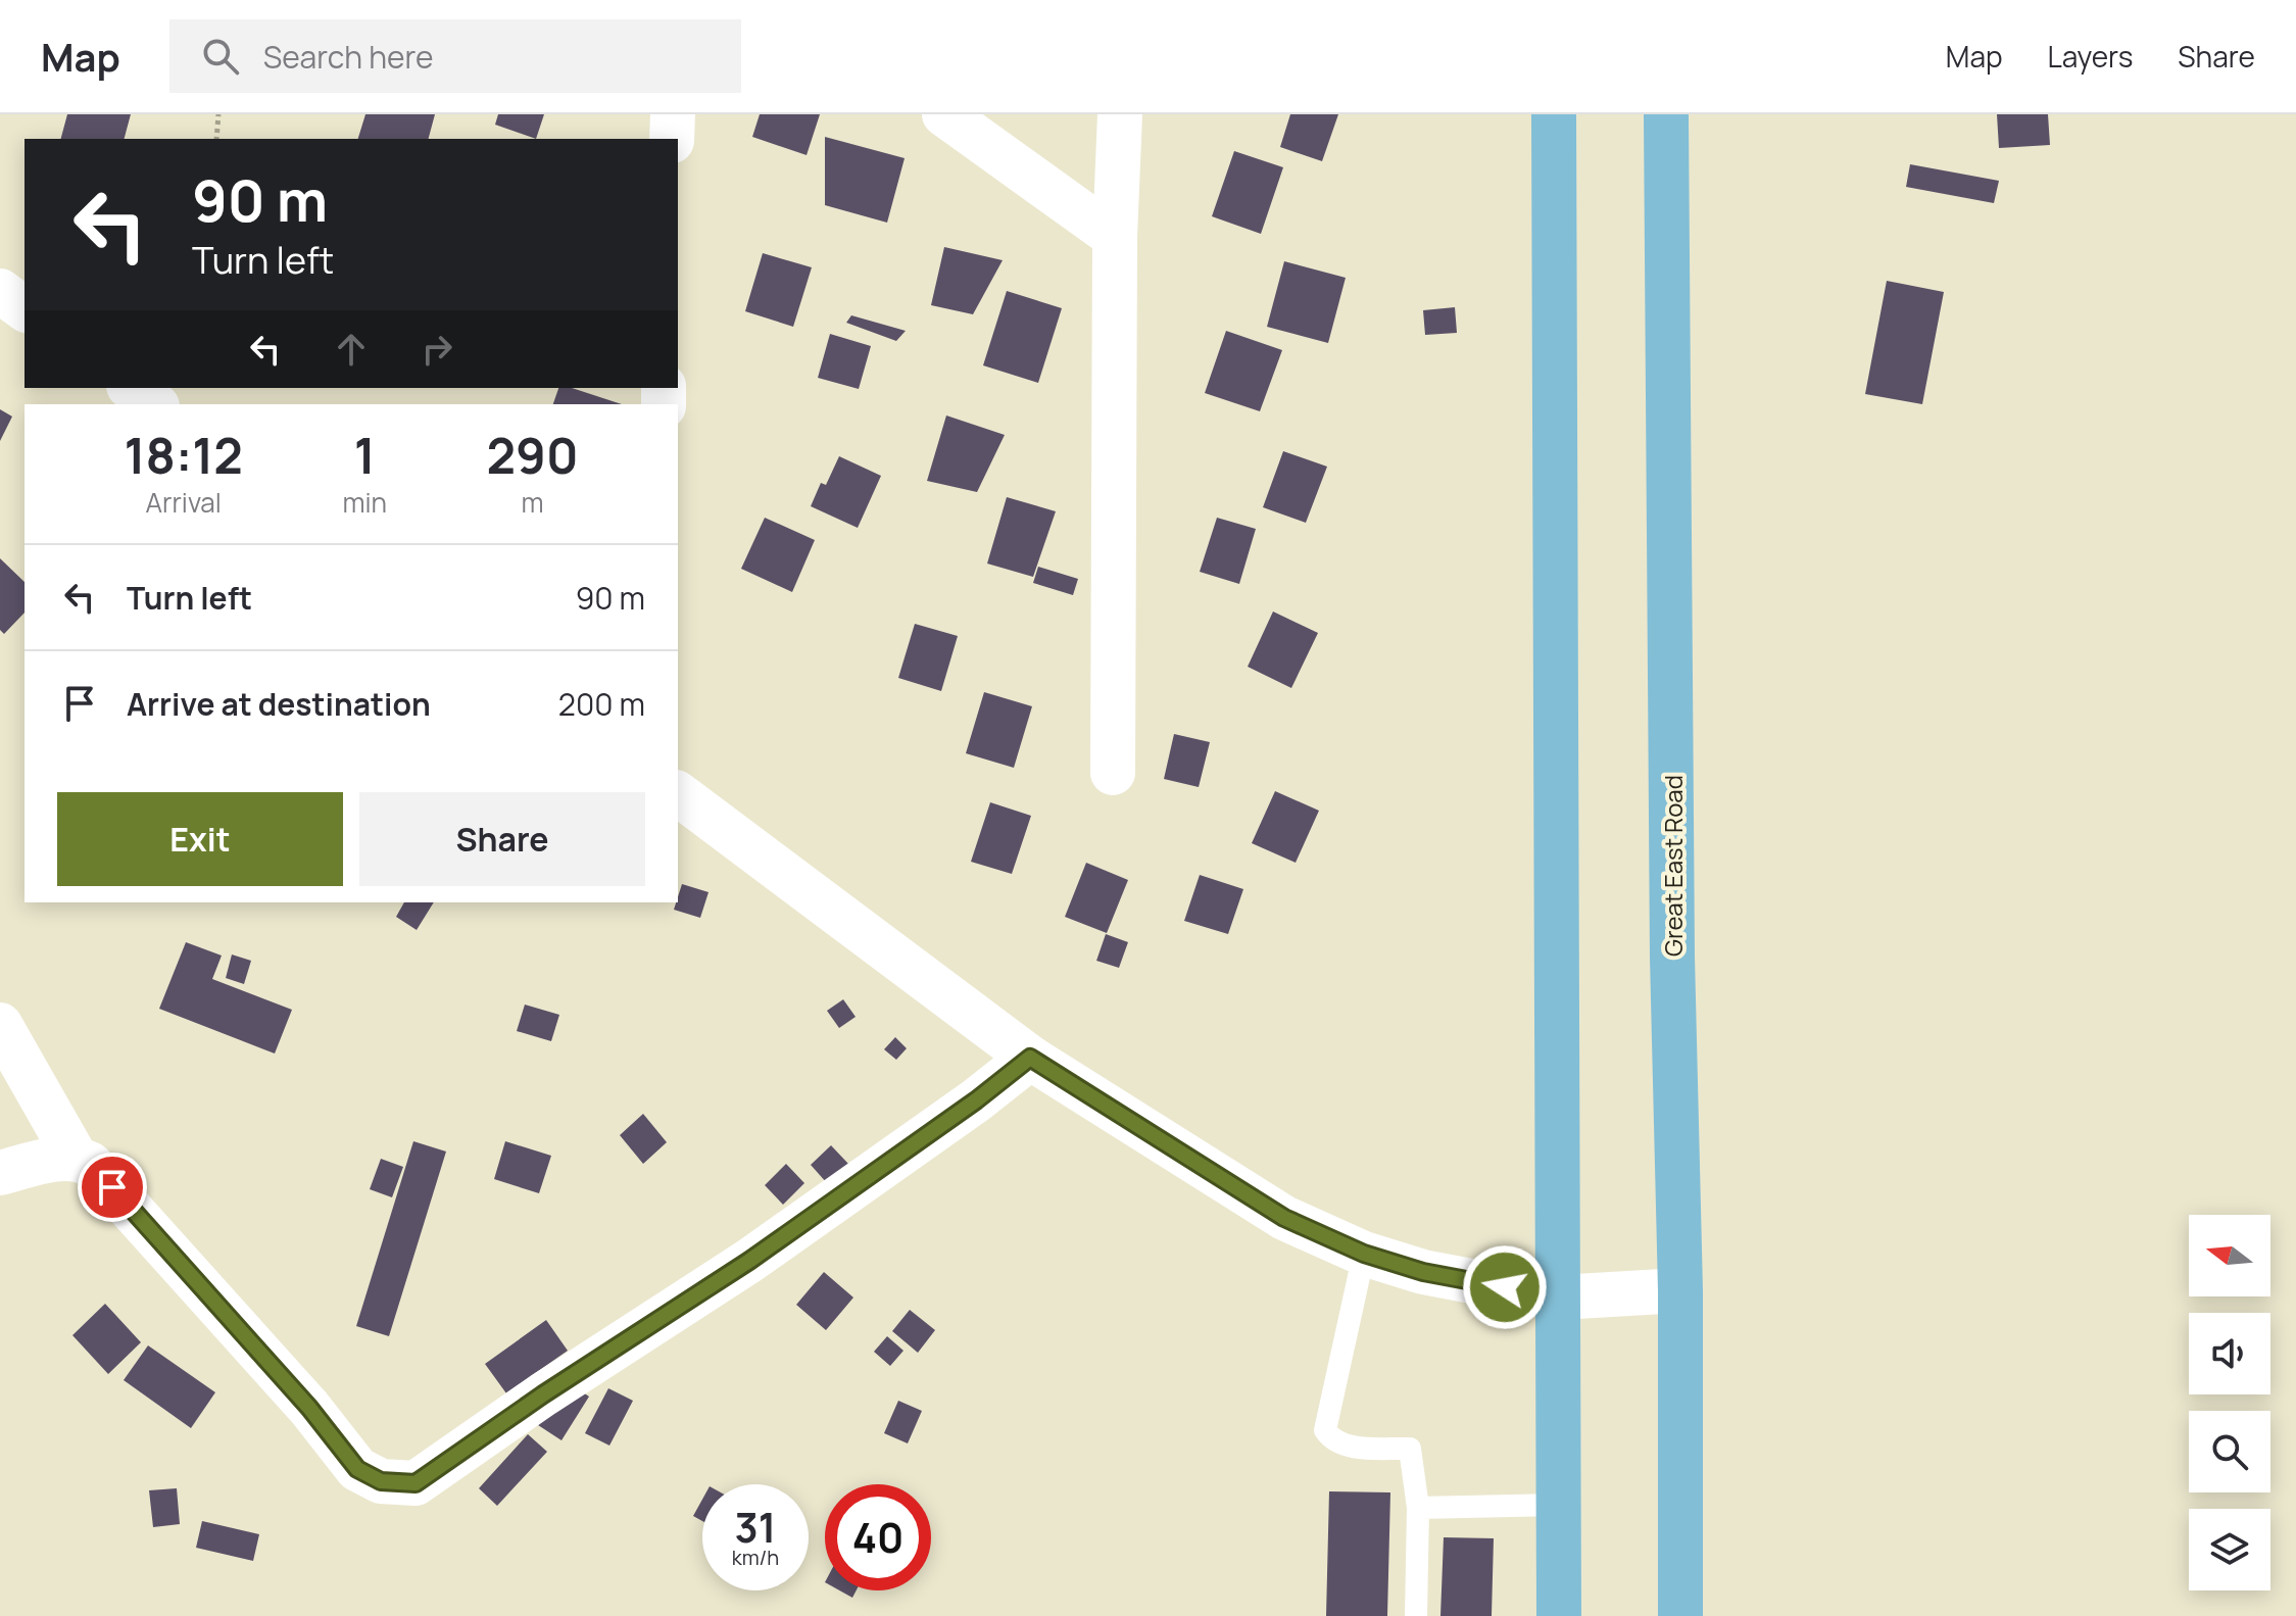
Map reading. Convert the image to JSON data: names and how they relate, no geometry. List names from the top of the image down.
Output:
{
  "streets": {
    "main road": ["Great East Road"]
  },
  "north": "left",
  "page": {
    "header": "Map",
    "search": "Search here",
    "nav": ["Map", "Layers", "Share"],
    "turn": ["90 m", "Turn left"],
    "eta": [
      "18:12",
      "Arrival",
      "1",
      "min",
      "290",
      "m"
    ],
    "list": [
      {
        "name": "Turn left",
        "value": "90 m"
      },
      {
        "name": "Arrive at destination",
        "value": "200 m"
      }
    ],
    "buttons": ["Exit", "Share"],
    "speed": "31 km/h",
    "limit": "40"
  }
}
